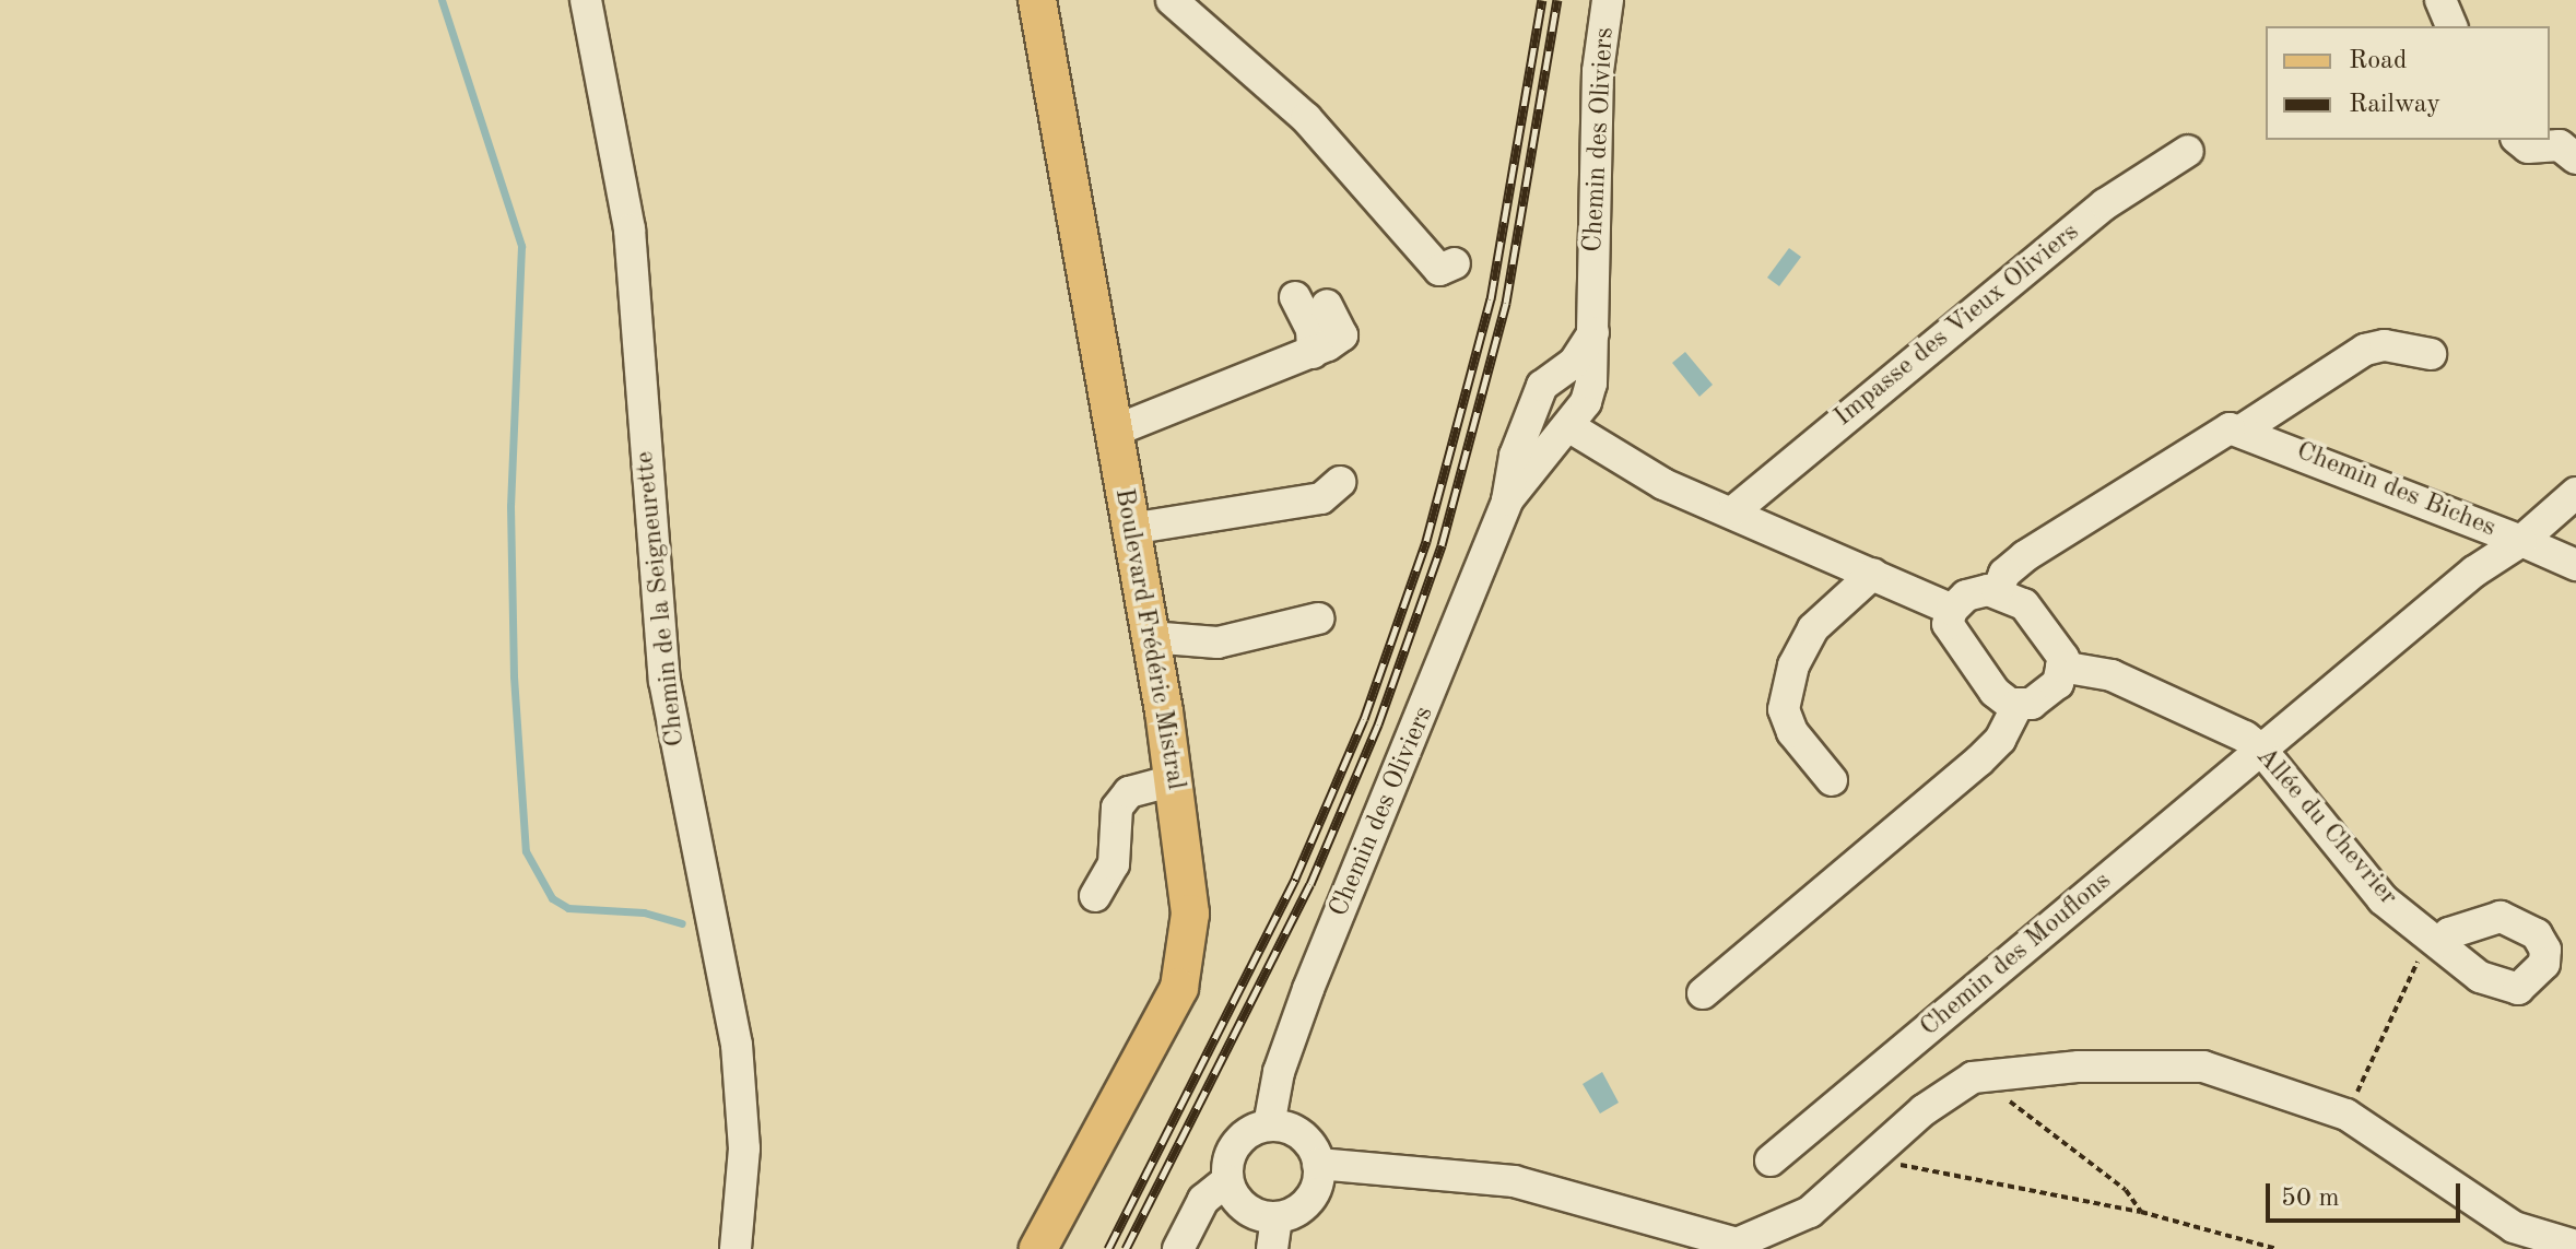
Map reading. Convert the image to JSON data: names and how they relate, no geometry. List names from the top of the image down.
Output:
{
  "streets": {
    "main road": ["Boulevard Frédéric Mistral"],
    "street": [
      "Chemin des Oliviers",
      "Impasse des Vieux Oliviers",
      "Chemin des Biches",
      "Chemin de la Seigneurette",
      "Allée du Chevrier",
      "Chemin des Mouflons"
    ]
  },
  "crossings": [
    ["Chemin des Biches", "Allée du Chevrier"],
    ["Chemin des Biches", "Chemin des Mouflons"],
    ["Allée du Chevrier", "Chemin des Mouflons"]
  ],
  "legend": ["Road", "Railway"],
  "scale_bar": "50 m"
}
